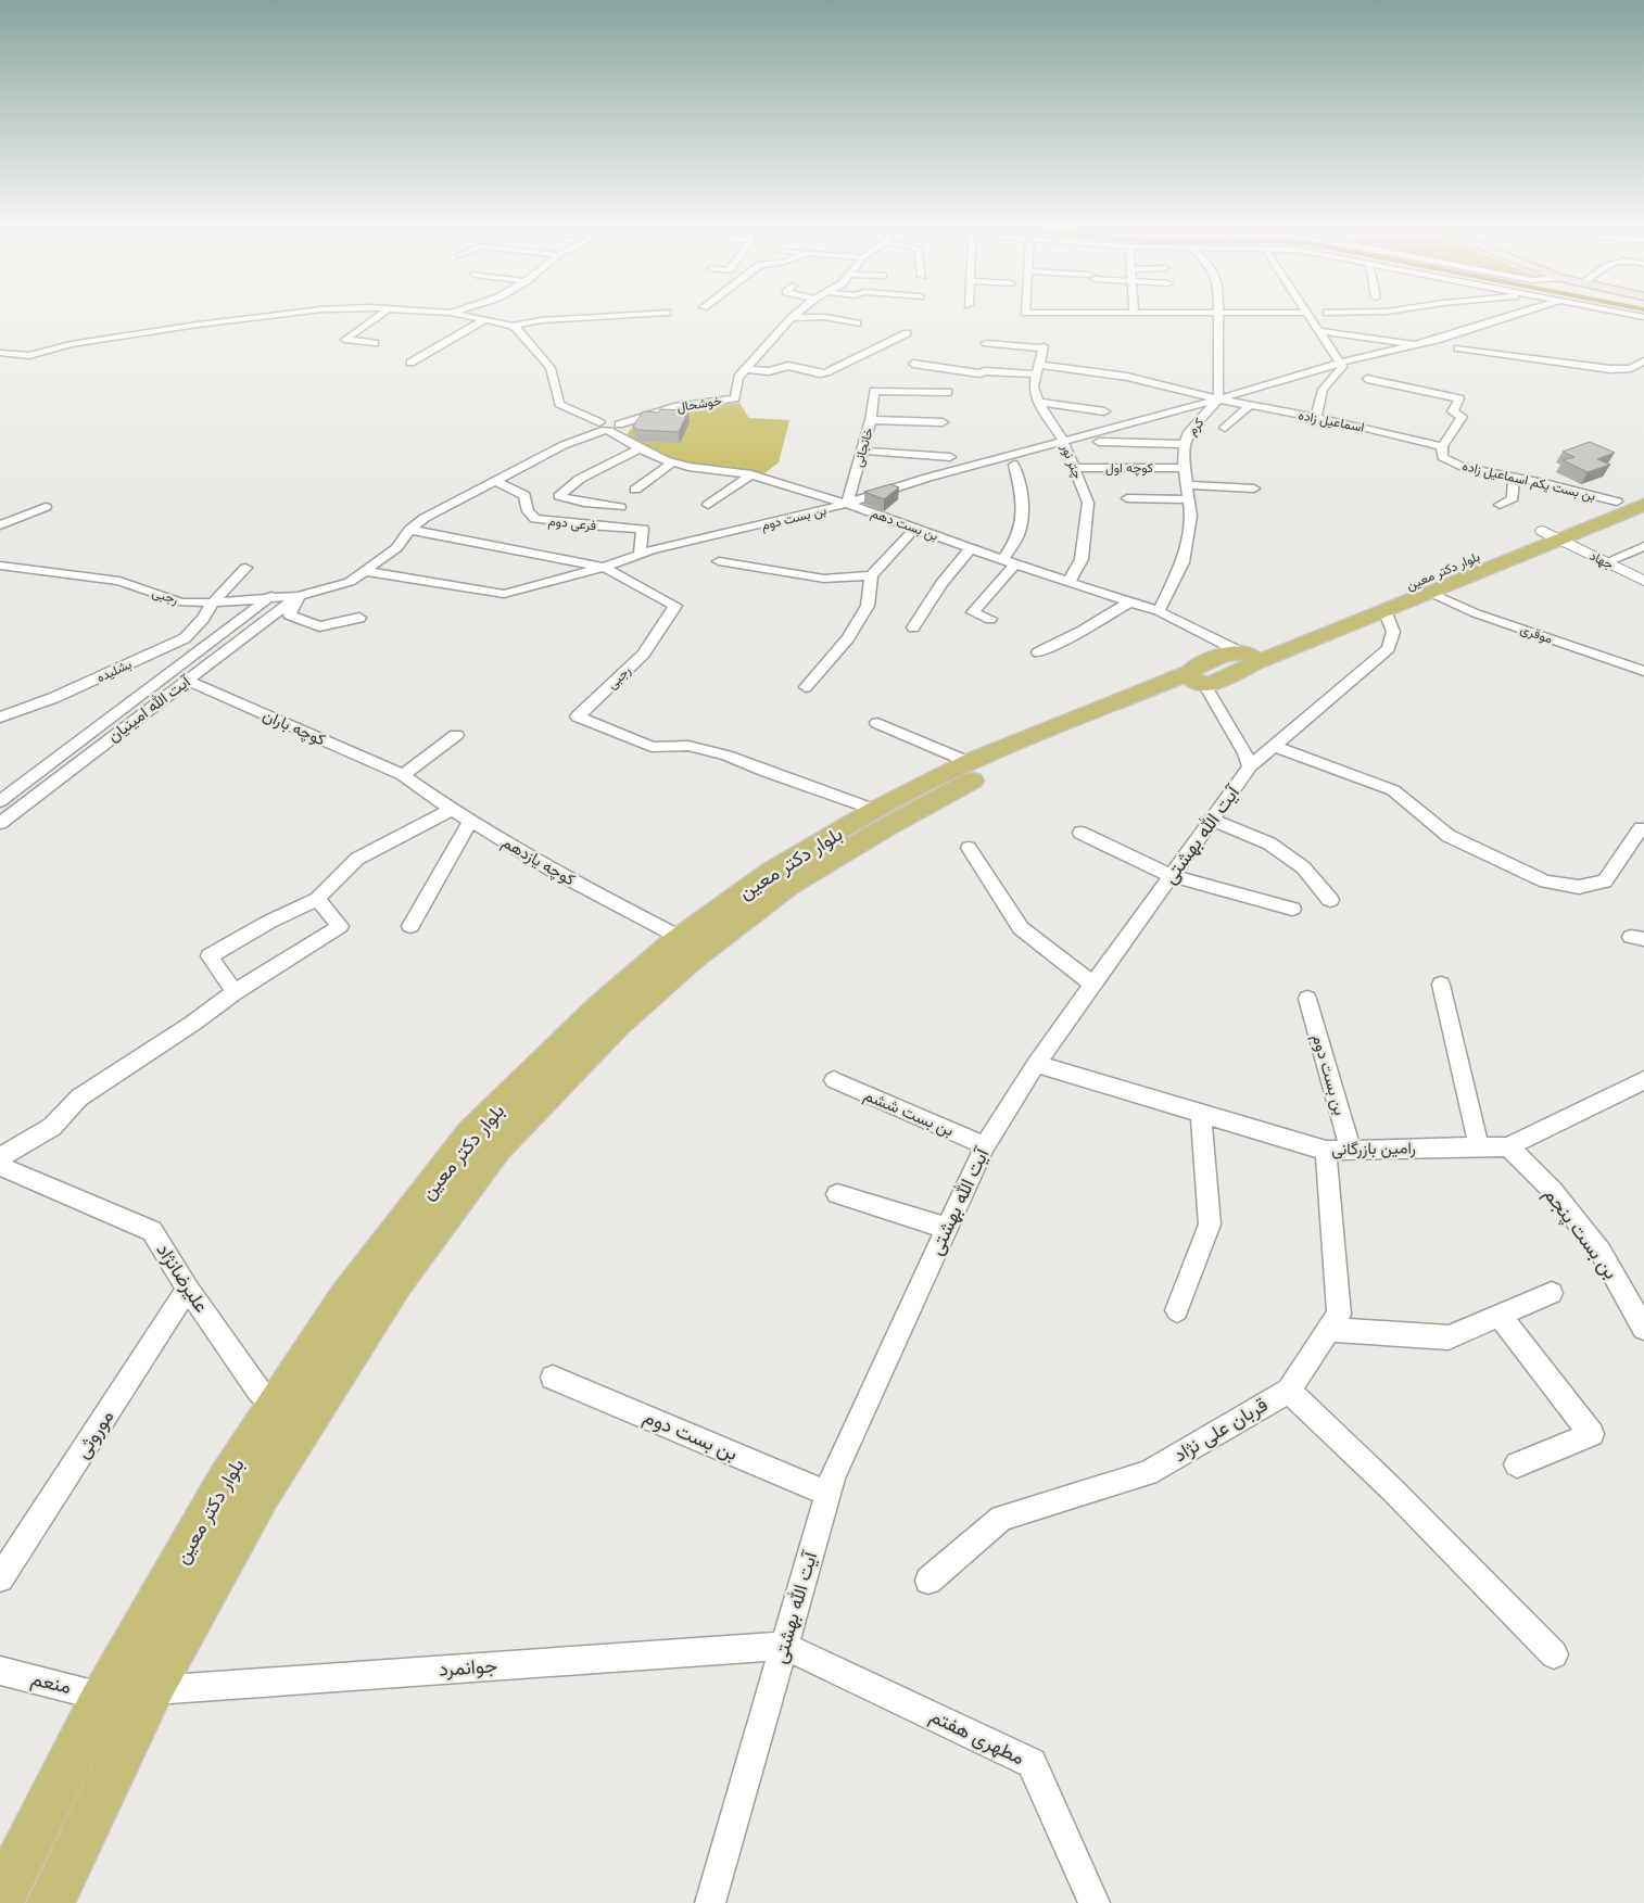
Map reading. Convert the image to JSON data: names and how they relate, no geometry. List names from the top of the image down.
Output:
{
  "streets": {
    "main road": ["بلوار دکتر معین"],
    "street": [
      "خوشحال",
      "اسماعیل زاده",
      "کرم",
      "خانجانی",
      "چتر نور",
      "کوچه اول",
      "بن بست یکم اسماعیل زاده",
      "بن بست دوم",
      "فرعی دوم",
      "بن بست دهم",
      "جهاد",
      "رجبی",
      "موقری",
      "بشلیده",
      "آیت الله امینیان",
      "کوچه باران",
      "آیت الله بهشتی",
      "کوچه یازدهم",
      "بن بست ششم",
      "رامین بازرگانی",
      "بن بست پنجم",
      "علیرضانژاد",
      "قربان علی نژاد",
      "موروثی",
      "جوانمرد",
      "منعم",
      "مطهری هفتم"
    ]
  },
  "crossings": [
    ["خوشحال", "بن بست دهم"],
    ["خوشحال", "رجبی"],
    ["اسماعیل زاده", "کرم"],
    ["اسماعیل زاده", "چتر نور"],
    ["اسماعیل زاده", "بن بست یکم اسماعیل زاده"],
    ["اسماعیل زاده", "بن بست دوم"],
    ["کرم", "کوچه اول"],
    ["کرم", "بن بست دوم"],
    ["کرم", "بن بست دهم"],
    ["خانجانی", "بن بست دوم"],
    ["خانجانی", "بن بست دهم"],
    ["چتر نور", "کوچه اول"],
    ["چتر نور", "بن بست دوم"],
    ["چتر نور", "بن بست دهم"],
    ["بن بست یکم اسماعیل زاده", "بلوار دکتر معین"],
    ["بن بست دوم", "فرعی دوم"],
    ["بن بست دوم", "بن بست دهم"],
    ["بن بست دوم", "رجبی"],
    ["بن بست دوم", "آیت الله بهشتی"],
    ["بن بست دوم", "رامین بازرگانی"],
    ["فرعی دوم", "رجبی"],
    ["بن بست دهم", "بلوار دکتر معین"],
    ["بن بست دهم", "رجبی"],
    ["جهاد", "بلوار دکتر معین"],
    ["بلوار دکتر معین", "رجبی"],
    ["بلوار دکتر معین", "موقری"],
    ["بلوار دکتر معین", "آیت الله بهشتی"],
    ["بلوار دکتر معین", "کوچه یازدهم"],
    ["بلوار دکتر معین", "علیرضانژاد"],
    ["بلوار دکتر معین", "جوانمرد"],
    ["بلوار دکتر معین", "منعم"],
    ["رجبی", "بشلیده"],
    ["رجبی", "آیت الله امینیان"],
    ["آیت الله امینیان", "کوچه باران"],
    ["کوچه باران", "کوچه یازدهم"],
    ["آیت الله بهشتی", "بن بست ششم"],
    ["آیت الله بهشتی", "رامین بازرگانی"],
    ["آیت الله بهشتی", "جوانمرد"],
    ["آیت الله بهشتی", "مطهری هفتم"],
    ["رامین بازرگانی", "بن بست پنجم"],
    ["رامین بازرگانی", "قربان علی نژاد"],
    ["علیرضانژاد", "موروثی"],
    ["جوانمرد", "مطهری هفتم"]
  ]
}
